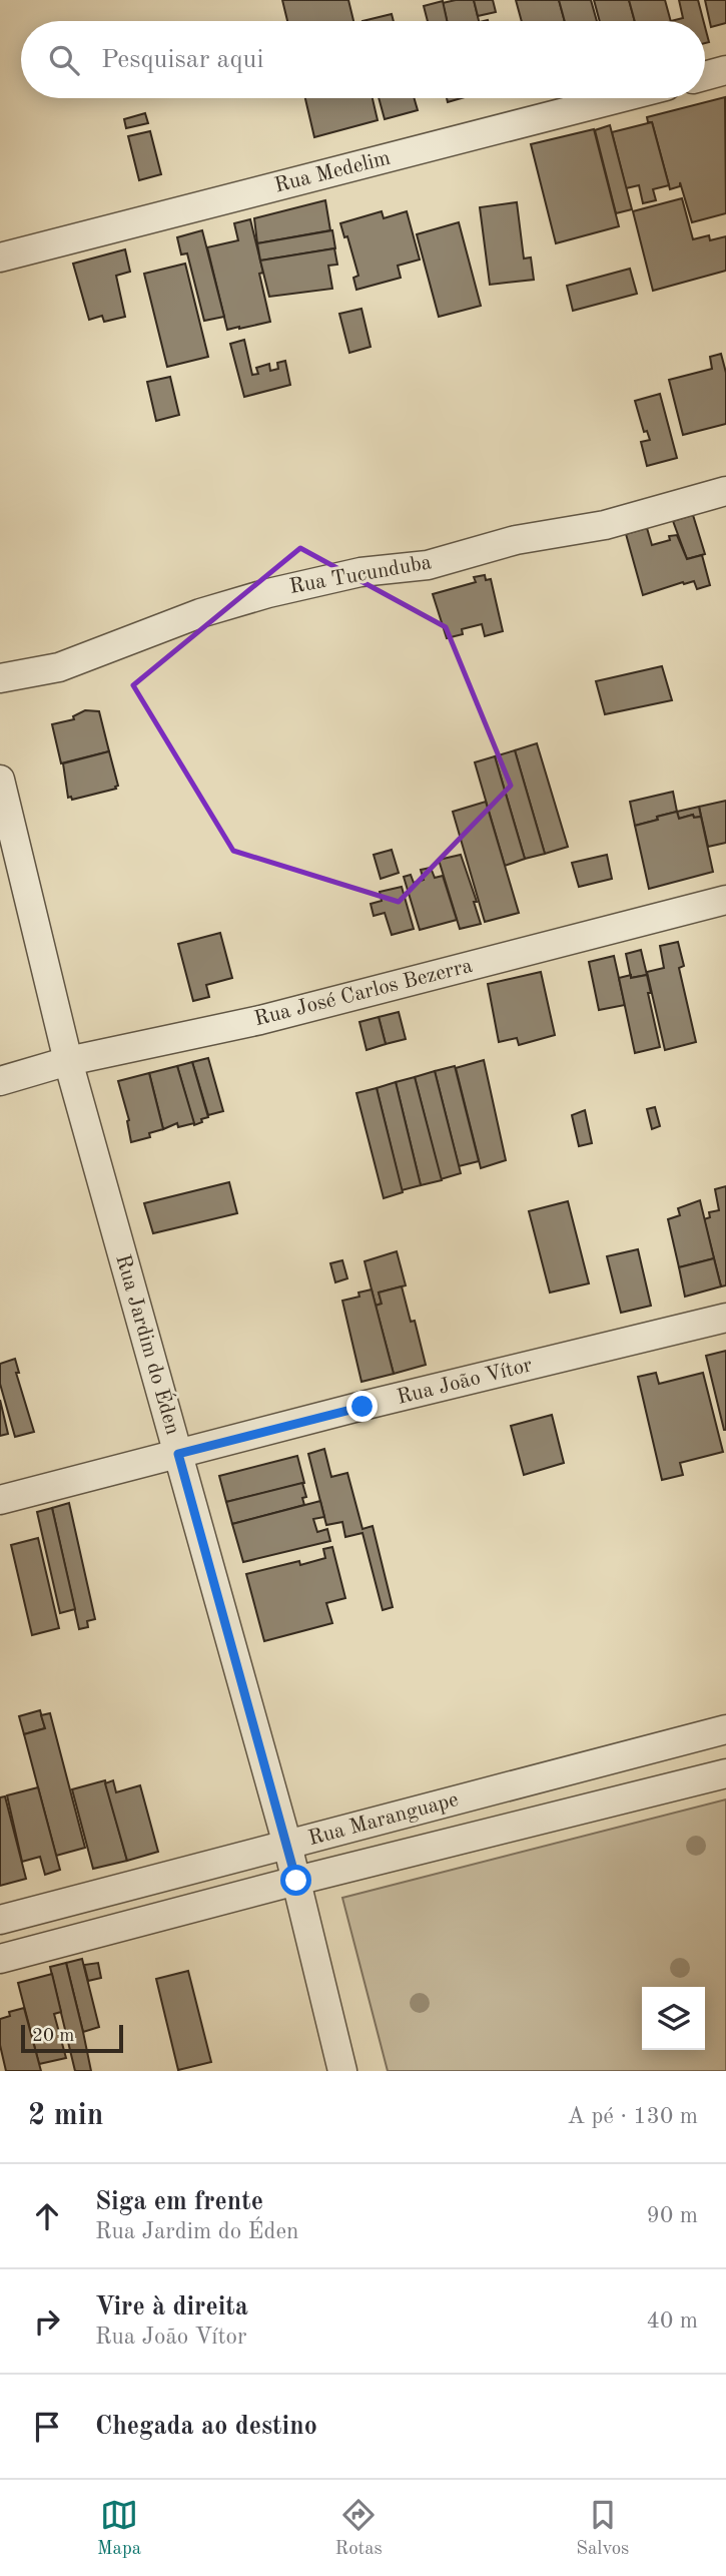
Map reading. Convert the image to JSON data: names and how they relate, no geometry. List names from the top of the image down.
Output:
{
  "streets": {
    "street": [
      "Rua Medelim",
      "Rua Tucunduba",
      "Rua José Carlos Bezerra",
      "Rua Jardim do Éden",
      "Rua João Vítor",
      "Rua Maranguape"
    ]
  },
  "crossings": [
    ["Rua José Carlos Bezerra", "Rua Jardim do Éden"],
    ["Rua Jardim do Éden", "Rua João Vítor"],
    ["Rua Jardim do Éden", "Rua Maranguape"]
  ],
  "scale_bar": "20 m",
  "page": {
    "search": "Pesquisar aqui",
    "scale": "20 m",
    "heading": ["2 min", "A pé · 130 m"],
    "list": [
      ["Siga em frente", "Rua Jardim do Éden", "90 m"],
      ["Vire à direita", "Rua João Vítor", "40 m"],
      "Chegada ao destino"
    ],
    "nav": ["Mapa", "Rotas", "Salvos"]
  }
}
